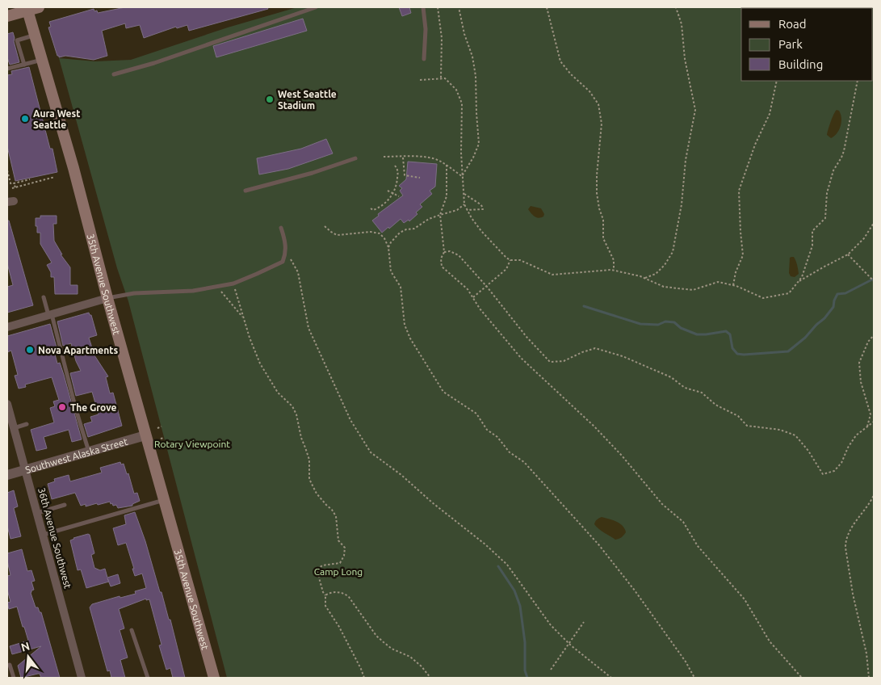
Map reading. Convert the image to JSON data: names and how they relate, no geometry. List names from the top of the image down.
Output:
{
  "streets": {
    "main road": ["35th Avenue Southwest"],
    "street": ["Southwest Alaska Street", "36th Avenue Southwest"]
  },
  "crossings": [
    ["35th Avenue Southwest", "Southwest Alaska Street"],
    ["Southwest Alaska Street", "36th Avenue Southwest"]
  ],
  "parks": ["Rotary Viewpoint", "Camp Long"],
  "places": [
    "West Seattle Stadium",
    "Aura West Seattle",
    "Nova Apartments",
    "The Grove"
  ],
  "legend": ["Road", "Park", "Building"],
  "north": "top"
}
